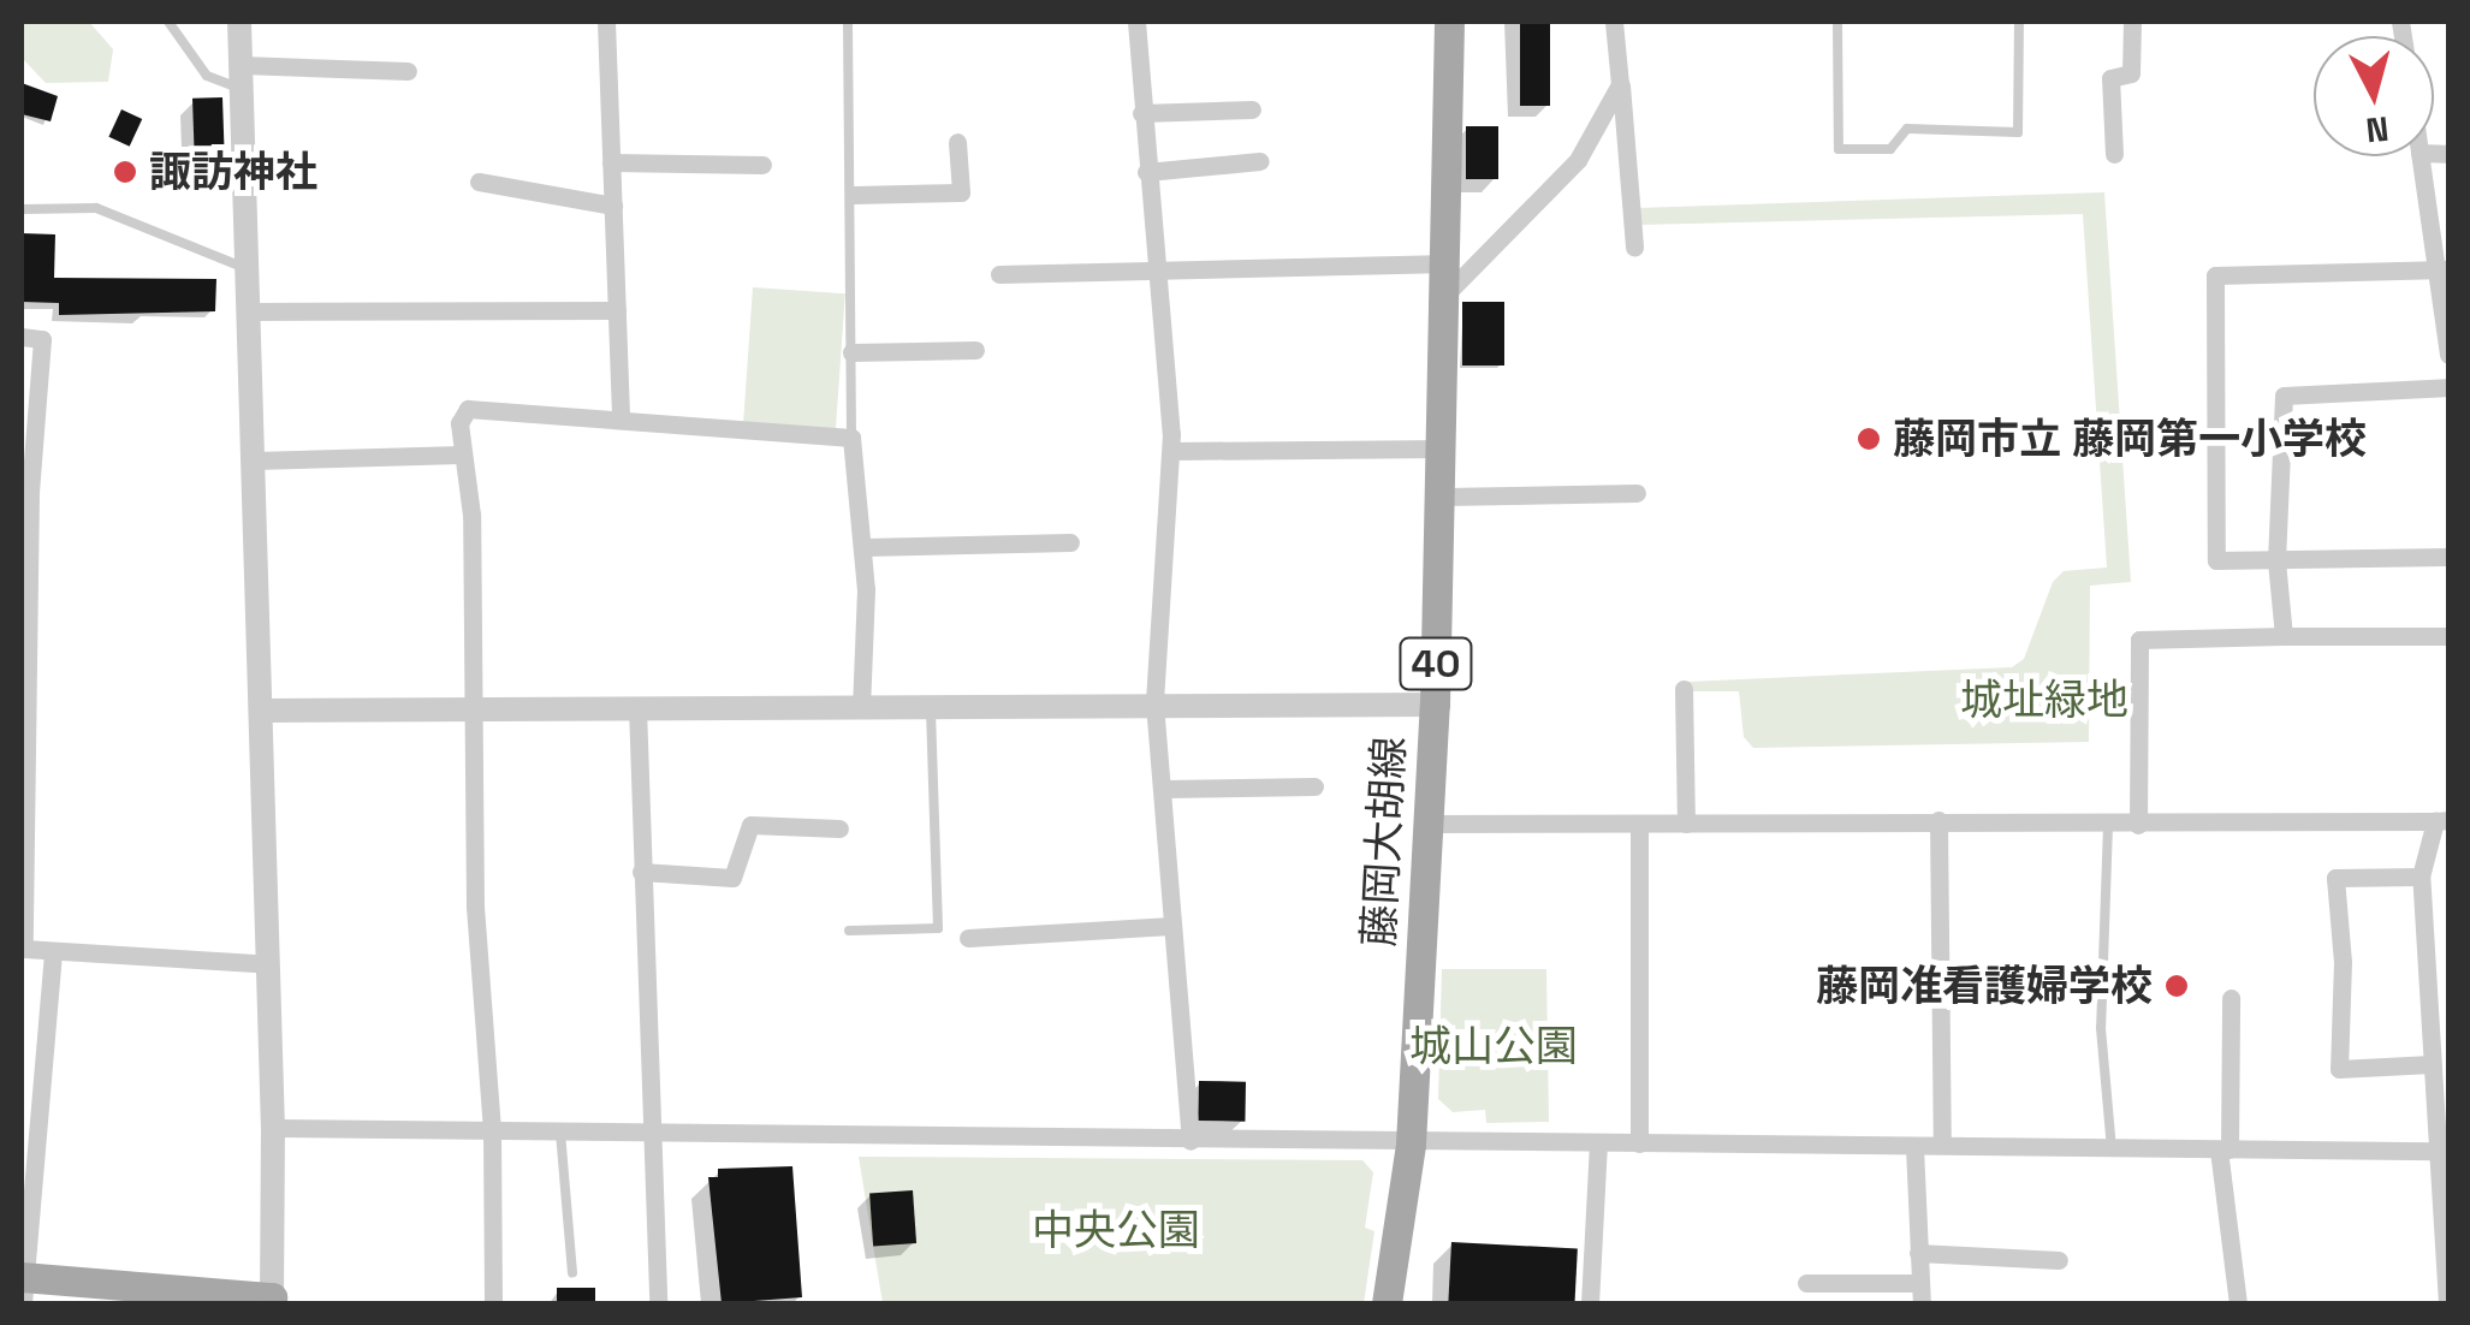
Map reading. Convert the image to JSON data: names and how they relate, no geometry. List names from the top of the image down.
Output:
{
  "streets": {
    "main road": ["40", "藤岡大胡線"]
  },
  "parks": ["城址緑地", "城山公園", "中央公園"],
  "places": ["諏訪神社", "藤岡市立 藤岡第一小学校", "藤岡准看護婦学校"],
  "north": "bottom"
}
